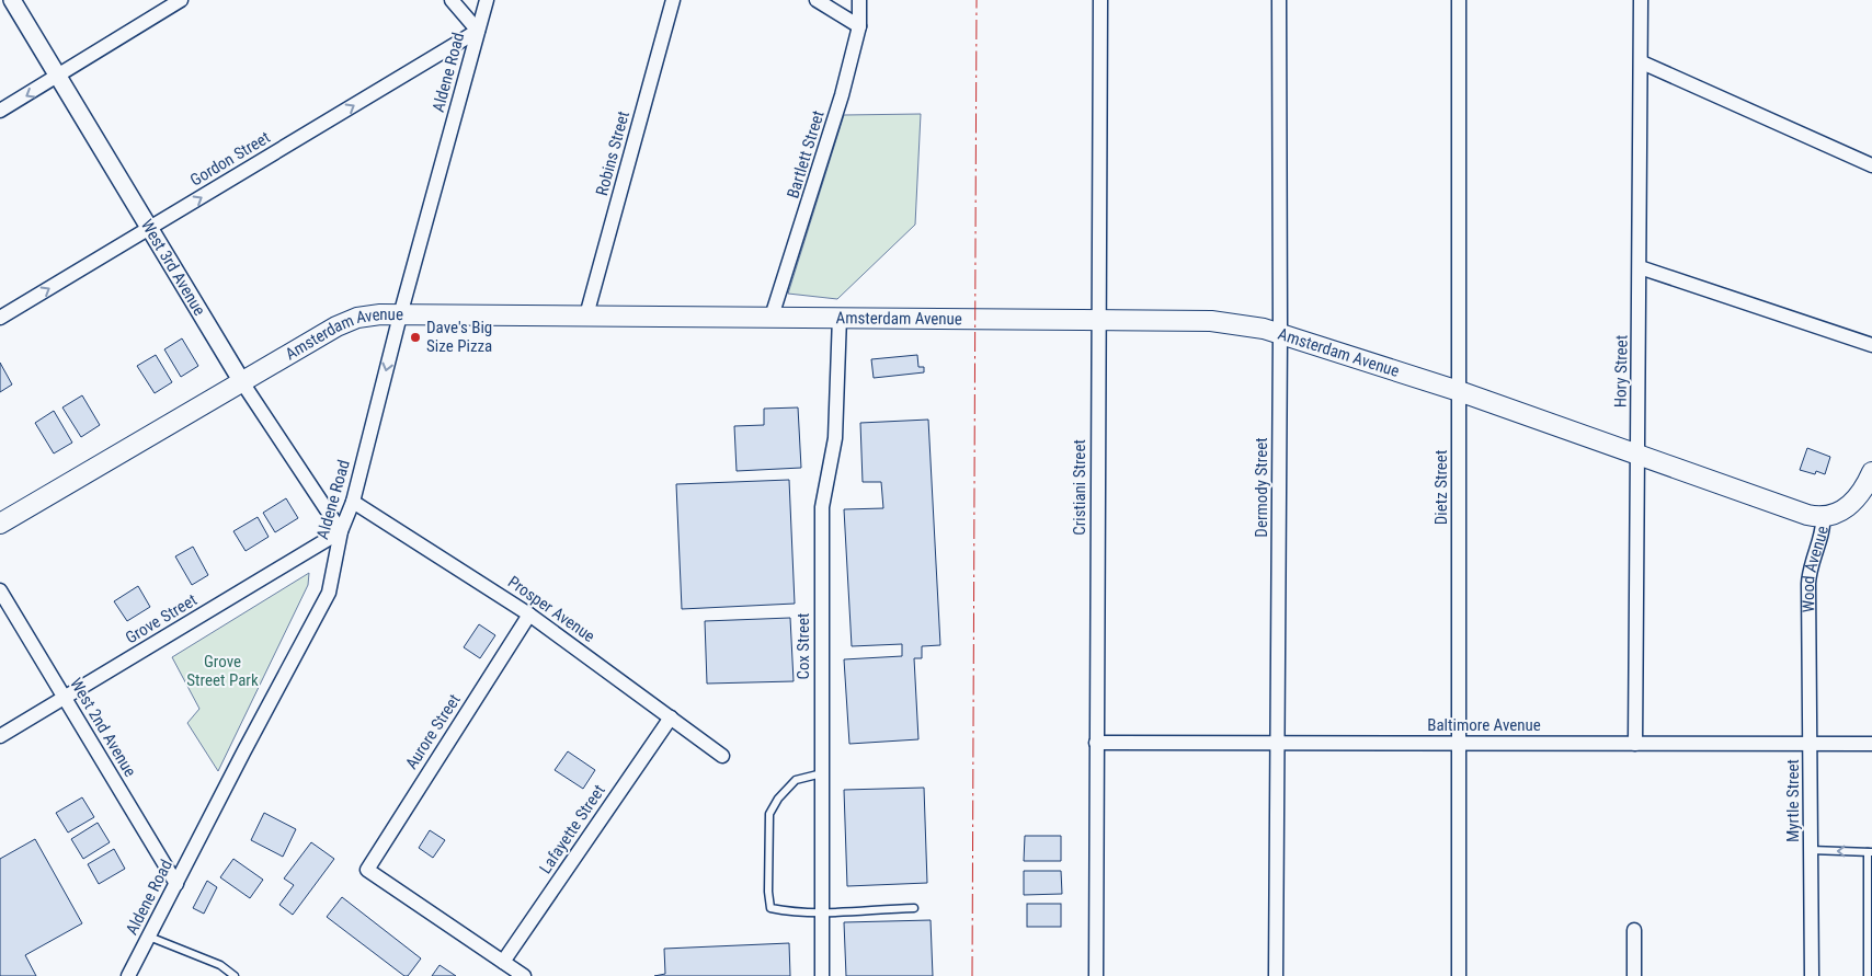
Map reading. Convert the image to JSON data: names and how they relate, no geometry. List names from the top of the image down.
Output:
{
  "streets": {
    "main road": ["Amsterdam Avenue", "Wood Avenue"],
    "street": [
      "Aldene Road",
      "Robins Street",
      "Bartlett Street",
      "Gordon Street",
      "West 3rd Avenue",
      "Hory Street",
      "Cristiani Street",
      "Dermody Street",
      "Dietz Street",
      "Prosper Avenue",
      "Grove Street",
      "Cox Street",
      "Baltimore Avenue",
      "West 2nd Avenue",
      "Aurore Street",
      "Myrtle Street",
      "Lafayette Street"
    ]
  },
  "crossings": [
    ["Aldene Road", "Gordon Street"],
    ["Aldene Road", "West 3rd Avenue"],
    ["Aldene Road", "Amsterdam Avenue"],
    ["Aldene Road", "Prosper Avenue"],
    ["Aldene Road", "Grove Street"],
    ["Aldene Road", "West 2nd Avenue"],
    ["Robins Street", "Amsterdam Avenue"],
    ["Bartlett Street", "Amsterdam Avenue"],
    ["Gordon Street", "West 3rd Avenue"],
    ["West 3rd Avenue", "Amsterdam Avenue"],
    ["West 3rd Avenue", "Grove Street"],
    ["Amsterdam Avenue", "Hory Street"],
    ["Amsterdam Avenue", "Cristiani Street"],
    ["Amsterdam Avenue", "Dermody Street"],
    ["Amsterdam Avenue", "Dietz Street"],
    ["Amsterdam Avenue", "Wood Avenue"],
    ["Amsterdam Avenue", "Cox Street"],
    ["Hory Street", "Baltimore Avenue"],
    ["Cristiani Street", "Baltimore Avenue"],
    ["Dermody Street", "Baltimore Avenue"],
    ["Dietz Street", "Baltimore Avenue"],
    ["Wood Avenue", "Myrtle Street"],
    ["Prosper Avenue", "Aurore Street"],
    ["Prosper Avenue", "Lafayette Street"],
    ["Grove Street", "West 2nd Avenue"],
    ["Baltimore Avenue", "Myrtle Street"],
    ["Aurore Street", "Lafayette Street"]
  ],
  "one_way": ["Gordon Street"],
  "parks": ["Grove Street Park"],
  "places": ["Dave's Big Size Pizza"]
}
